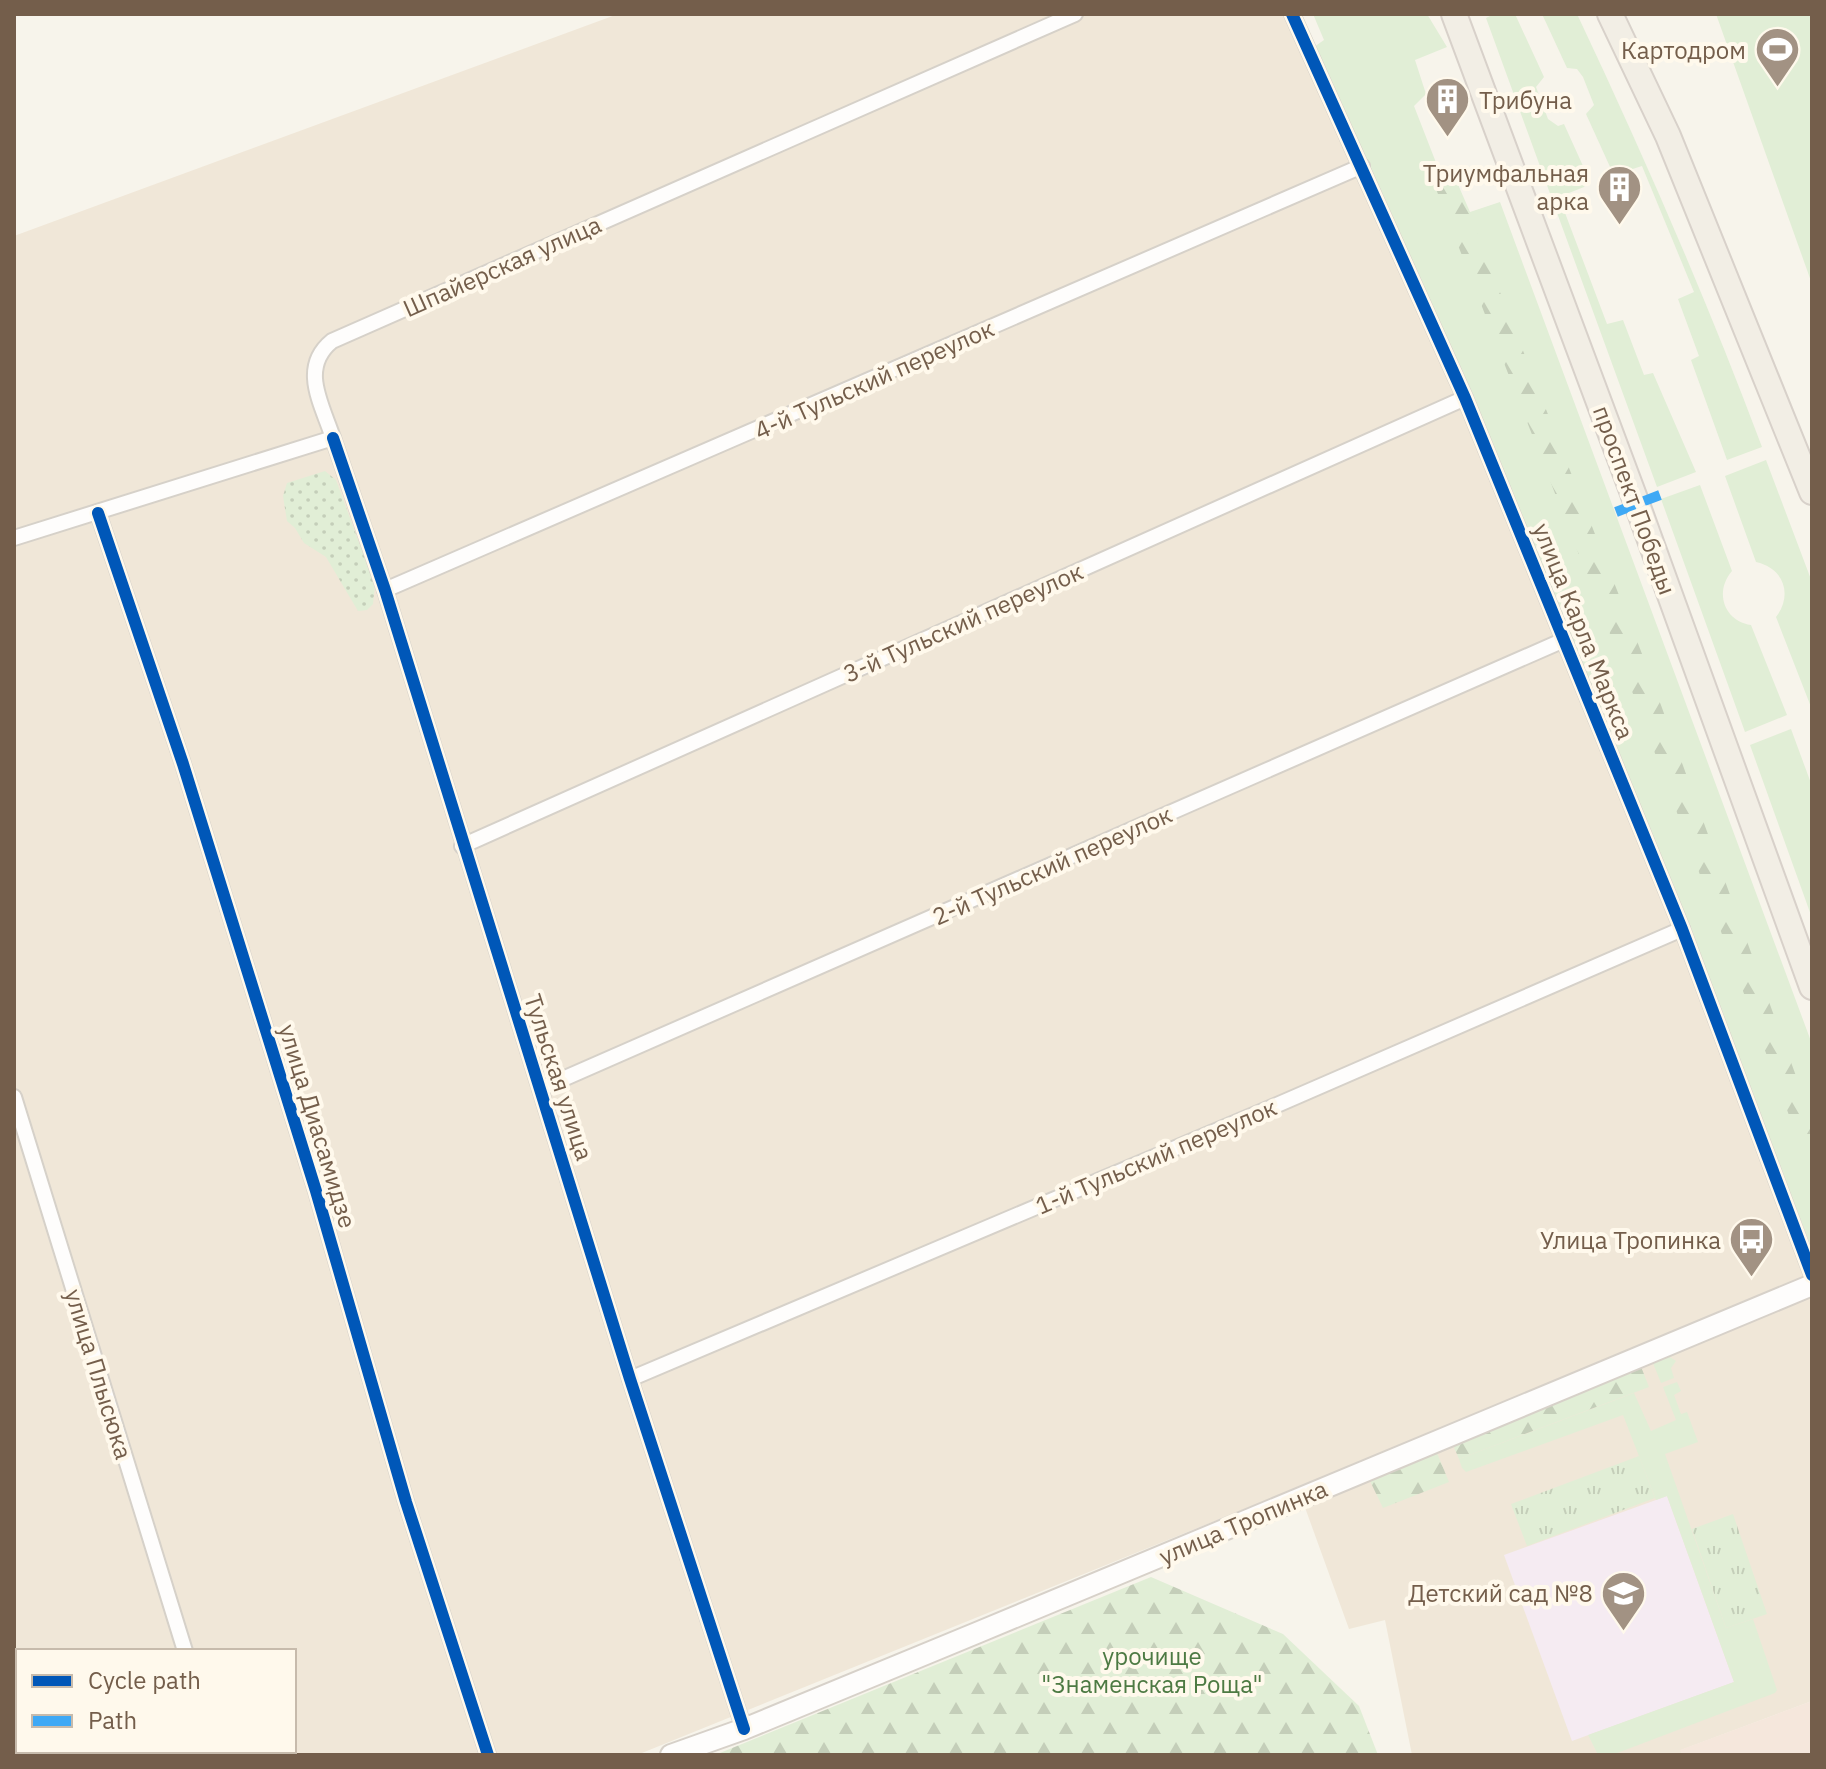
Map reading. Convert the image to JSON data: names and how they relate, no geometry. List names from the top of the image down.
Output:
{
  "streets": {
    "main road": ["проспект Победы", "улица Тропинка"],
    "street": [
      "Шпайерская улица",
      "4-й Тульский переулок",
      "3-й Тульский переулок",
      "улица Карла Маркса",
      "2-й Тульский переулок",
      "Тульская улица",
      "улица Диасамидзе",
      "1-й Тульский переулок",
      "улица Плысюка"
    ]
  },
  "crossings": [
    ["Шпайерская улица", "Тульская улица"],
    ["4-й Тульский переулок", "улица Карла Маркса"],
    ["4-й Тульский переулок", "Тульская улица"],
    ["3-й Тульский переулок", "улица Карла Маркса"],
    ["3-й Тульский переулок", "Тульская улица"],
    ["улица Карла Маркса", "2-й Тульский переулок"],
    ["улица Карла Маркса", "1-й Тульский переулок"],
    ["2-й Тульский переулок", "Тульская улица"],
    ["Тульская улица", "1-й Тульский переулок"],
    ["Тульская улица", "улица Тропинка"]
  ],
  "parks": ["урочище \"Знаменская Роща\""],
  "places": {
    "sports": ["Картодром"],
    "building": ["Трибуна", "Триумфальная арка"],
    "bus stop": ["Улица Тропинка"],
    "school or university": ["Детский сад №8"]
  },
  "legend": ["Cycle path", "Path"]
}
